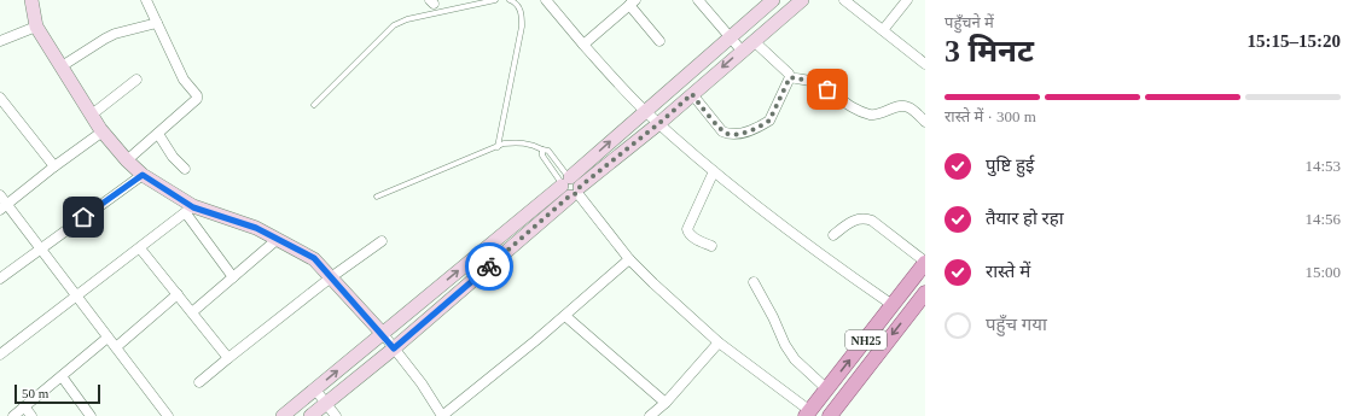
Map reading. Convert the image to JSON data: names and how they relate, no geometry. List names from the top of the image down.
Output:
{
  "streets": {
    "main road": ["NH25"]
  },
  "scale_bar": "50 m",
  "page": {
    "heading": ["3 मिनट", "पहुँचने में", "15:15–15:20"],
    "bar": "रास्ते में · 300 m",
    "list": [
      ["पुष्टि हुई", "14:53"],
      ["तैयार हो रहा", "14:56"],
      ["रास्ते में", "15:00"],
      "पहुँच गया"
    ],
    "scale": "50 m"
  }
}
